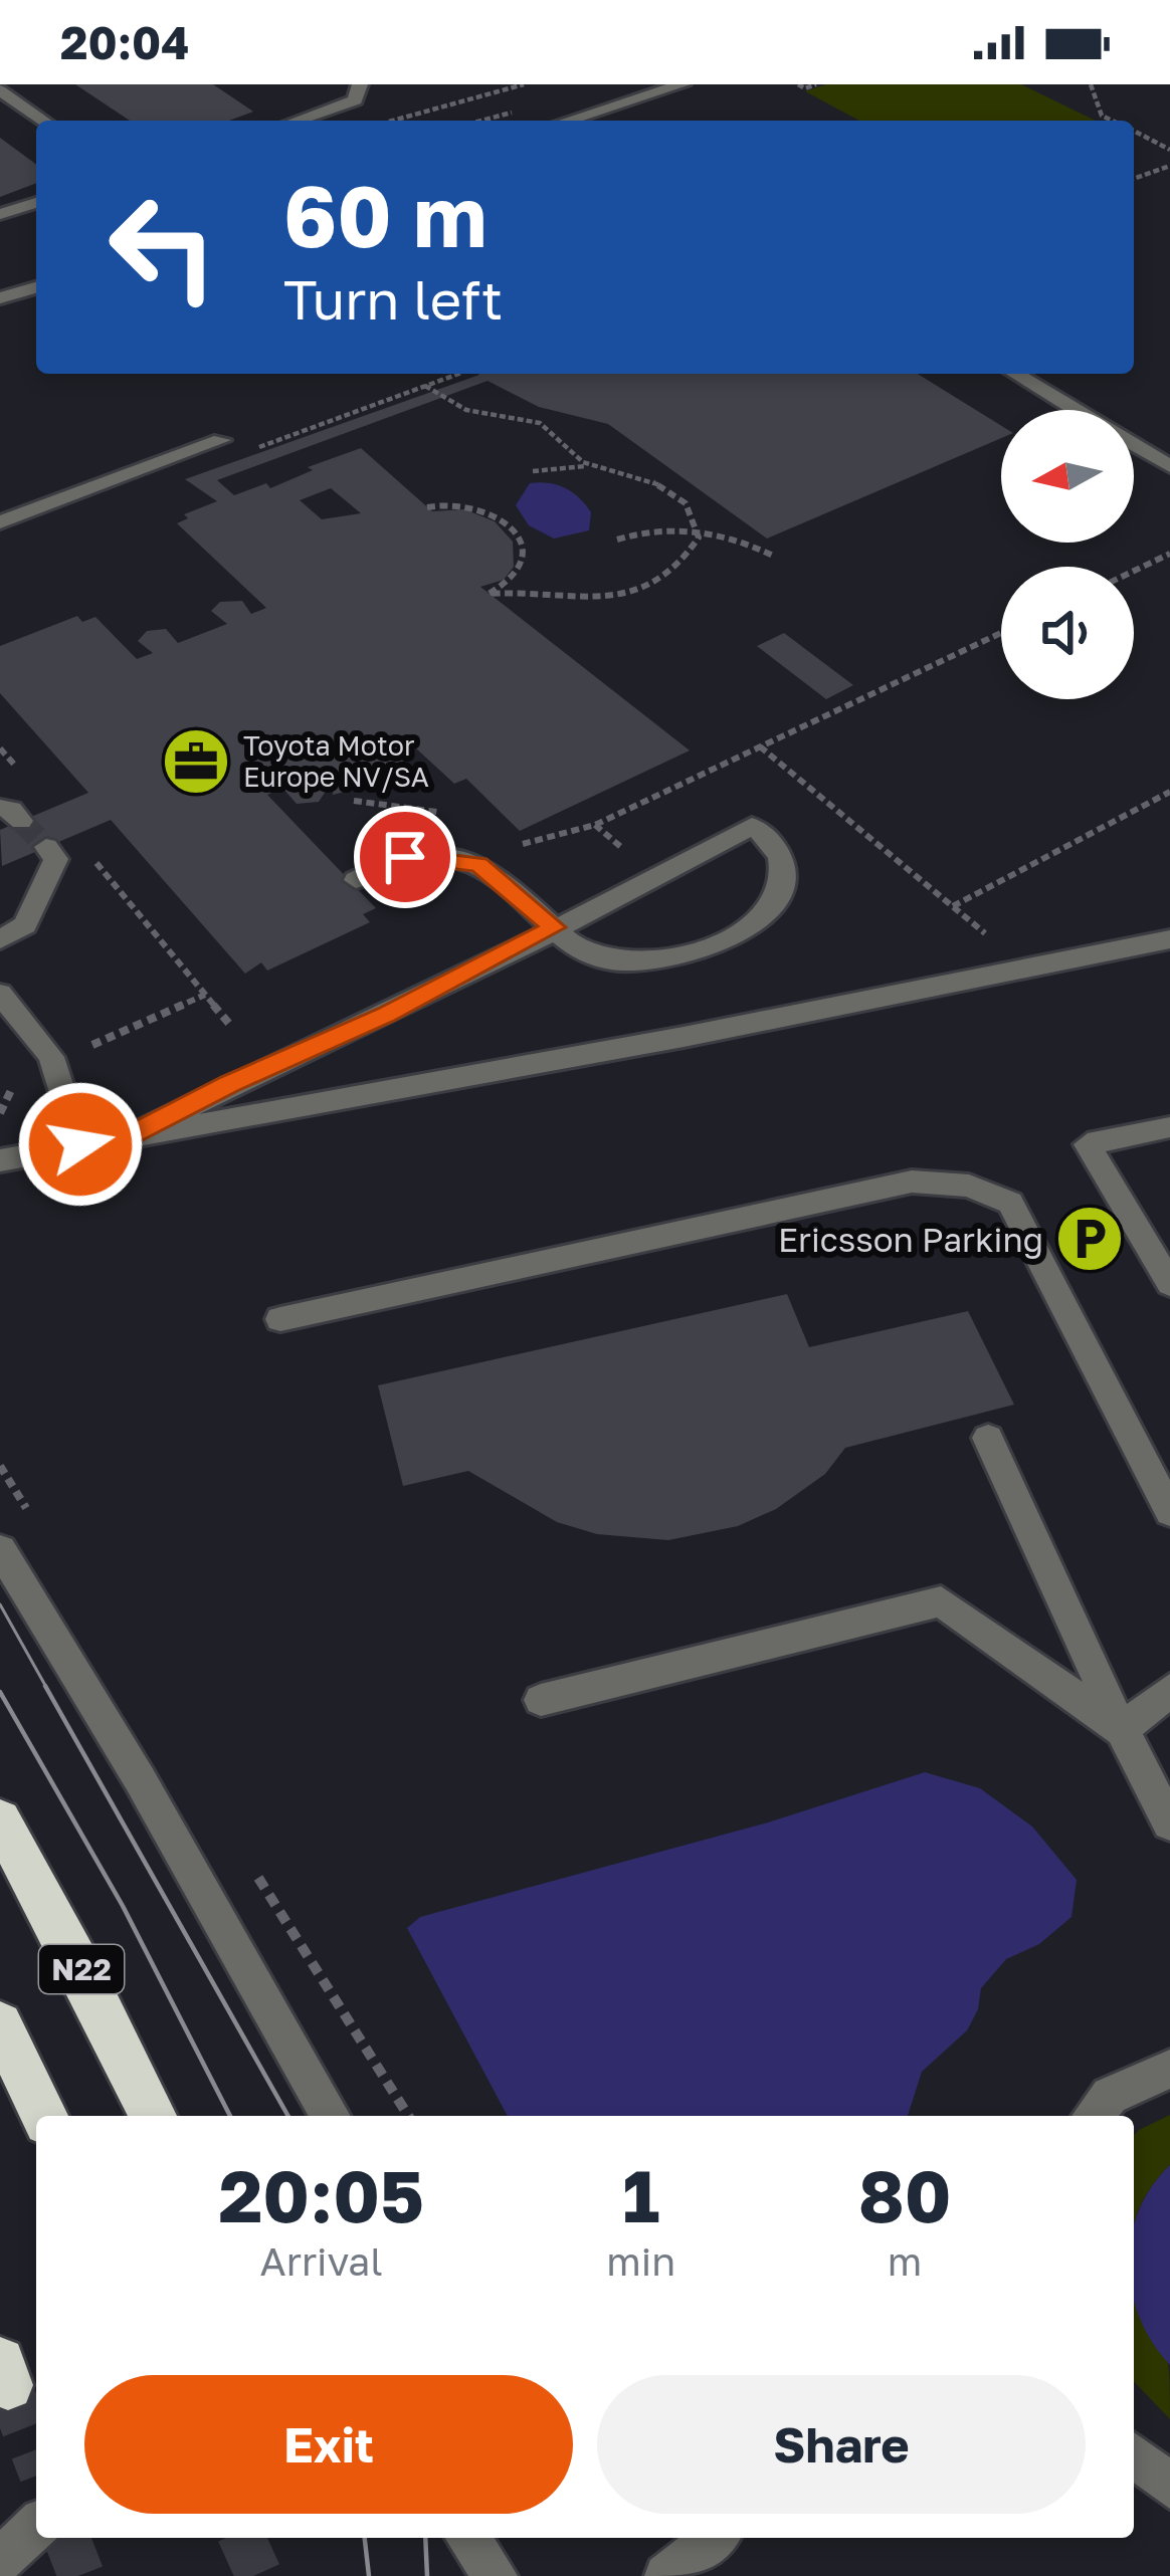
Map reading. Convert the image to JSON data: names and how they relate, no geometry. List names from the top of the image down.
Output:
{
  "streets": {
    "highway": ["N22"]
  },
  "places": {
    "office": ["Toyota Motor Europe NV/SA"],
    "parking": ["Ericsson Parking"]
  },
  "north": "left",
  "page": {
    "status": "20:04",
    "turn": ["60 m", "Turn left"],
    "eta": [
      "20:05",
      "Arrival",
      "1",
      "min",
      "80",
      "m"
    ],
    "buttons": ["Exit", "Share"]
  }
}
